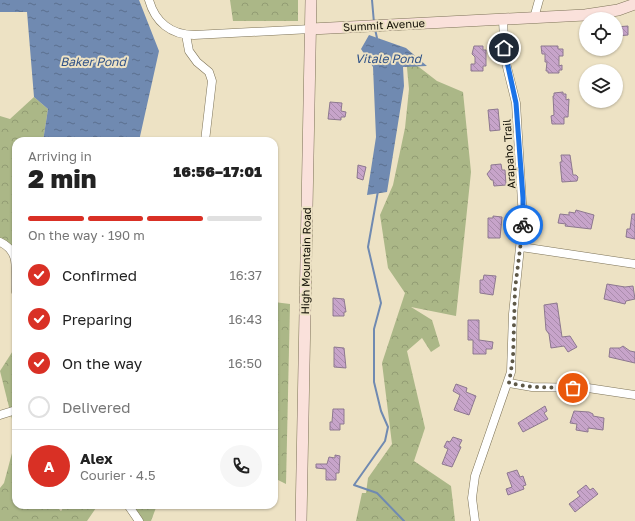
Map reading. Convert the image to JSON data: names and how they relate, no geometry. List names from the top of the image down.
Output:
{
  "streets": {
    "main road": ["Summit Avenue", "High Mountain Road"],
    "street": ["Arapaho Trail"]
  },
  "crossings": [
    ["Summit Avenue", "Arapaho Trail"],
    ["Summit Avenue", "High Mountain Road"]
  ],
  "water": ["Vitale Pond", "Baker Pond"],
  "page": {
    "heading": ["2 min", "Arriving in", "16:56–17:01"],
    "panel": ["Alex", "Courier · 4.5"],
    "bar": "On the way · 190 m",
    "list": [
      ["Confirmed", "16:37"],
      ["Preparing", "16:43"],
      ["On the way", "16:50"],
      "Delivered"
    ],
    "round": "A"
  }
}
